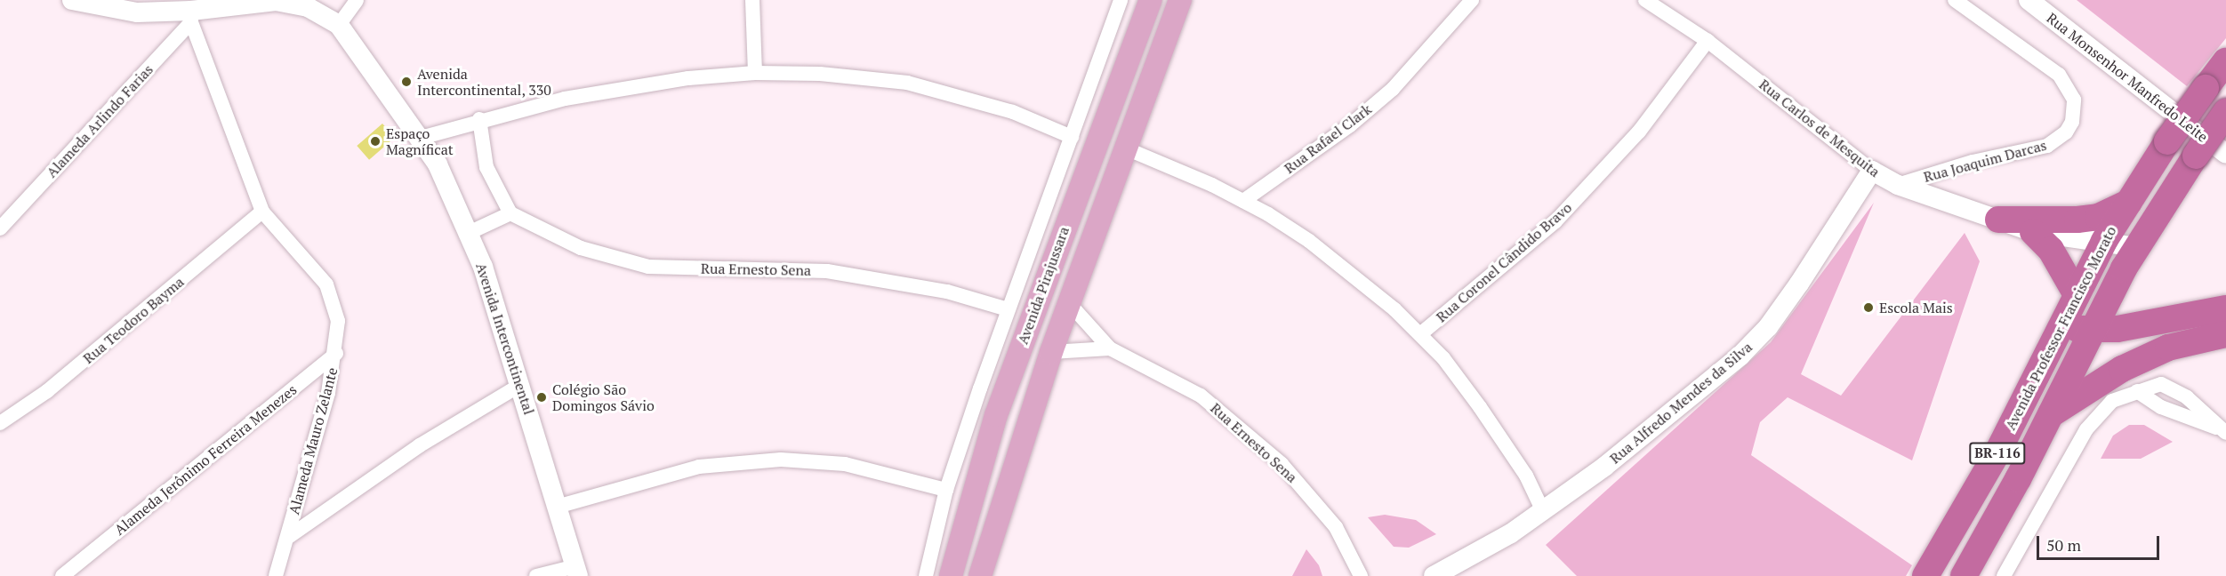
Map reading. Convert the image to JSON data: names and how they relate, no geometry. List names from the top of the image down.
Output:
{
  "streets": {
    "highway": ["Avenida Professor Francisco Morato", "BR-116"],
    "main road": ["Avenida Pirajussara"],
    "street": [
      "Rua Monsenhor Manfredo Leite",
      "Alameda Arlindo Farias",
      "Rua Carlos de Mesquita",
      "Rua Rafael Clark",
      "Rua Joaquim Darcas",
      "Rua Coronel Cândido Bravo",
      "Rua Ernesto Sena",
      "Rua Teodoro Bayma",
      "Avenida Intercontinental",
      "Rua Alfredo Mendes da Silva",
      "Alameda Mauro Zelante",
      "Alameda Jerônimo Ferreira Menezes"
    ]
  },
  "crossings": [
    ["Alameda Arlindo Farias", "Avenida Intercontinental"],
    ["Alameda Arlindo Farias", "Alameda Mauro Zelante"],
    ["Rua Carlos de Mesquita", "Rua Joaquim Darcas"],
    ["Rua Carlos de Mesquita", "Rua Coronel Cândido Bravo"],
    ["Rua Carlos de Mesquita", "Avenida Professor Francisco Morato"],
    ["Rua Carlos de Mesquita", "Rua Alfredo Mendes da Silva"],
    ["Rua Ernesto Sena", "Avenida Pirajussara"],
    ["Rua Teodoro Bayma", "Alameda Mauro Zelante"],
    ["Avenida Intercontinental", "Alameda Mauro Zelante"],
    ["Alameda Mauro Zelante", "Alameda Jerônimo Ferreira Menezes"]
  ],
  "places": [
    "Avenida Intercontinental, 330",
    "Espaço Magníficat",
    "Escola Mais",
    "Colégio São Domingos Sávio"
  ],
  "scale_bar": "50 m"
}
